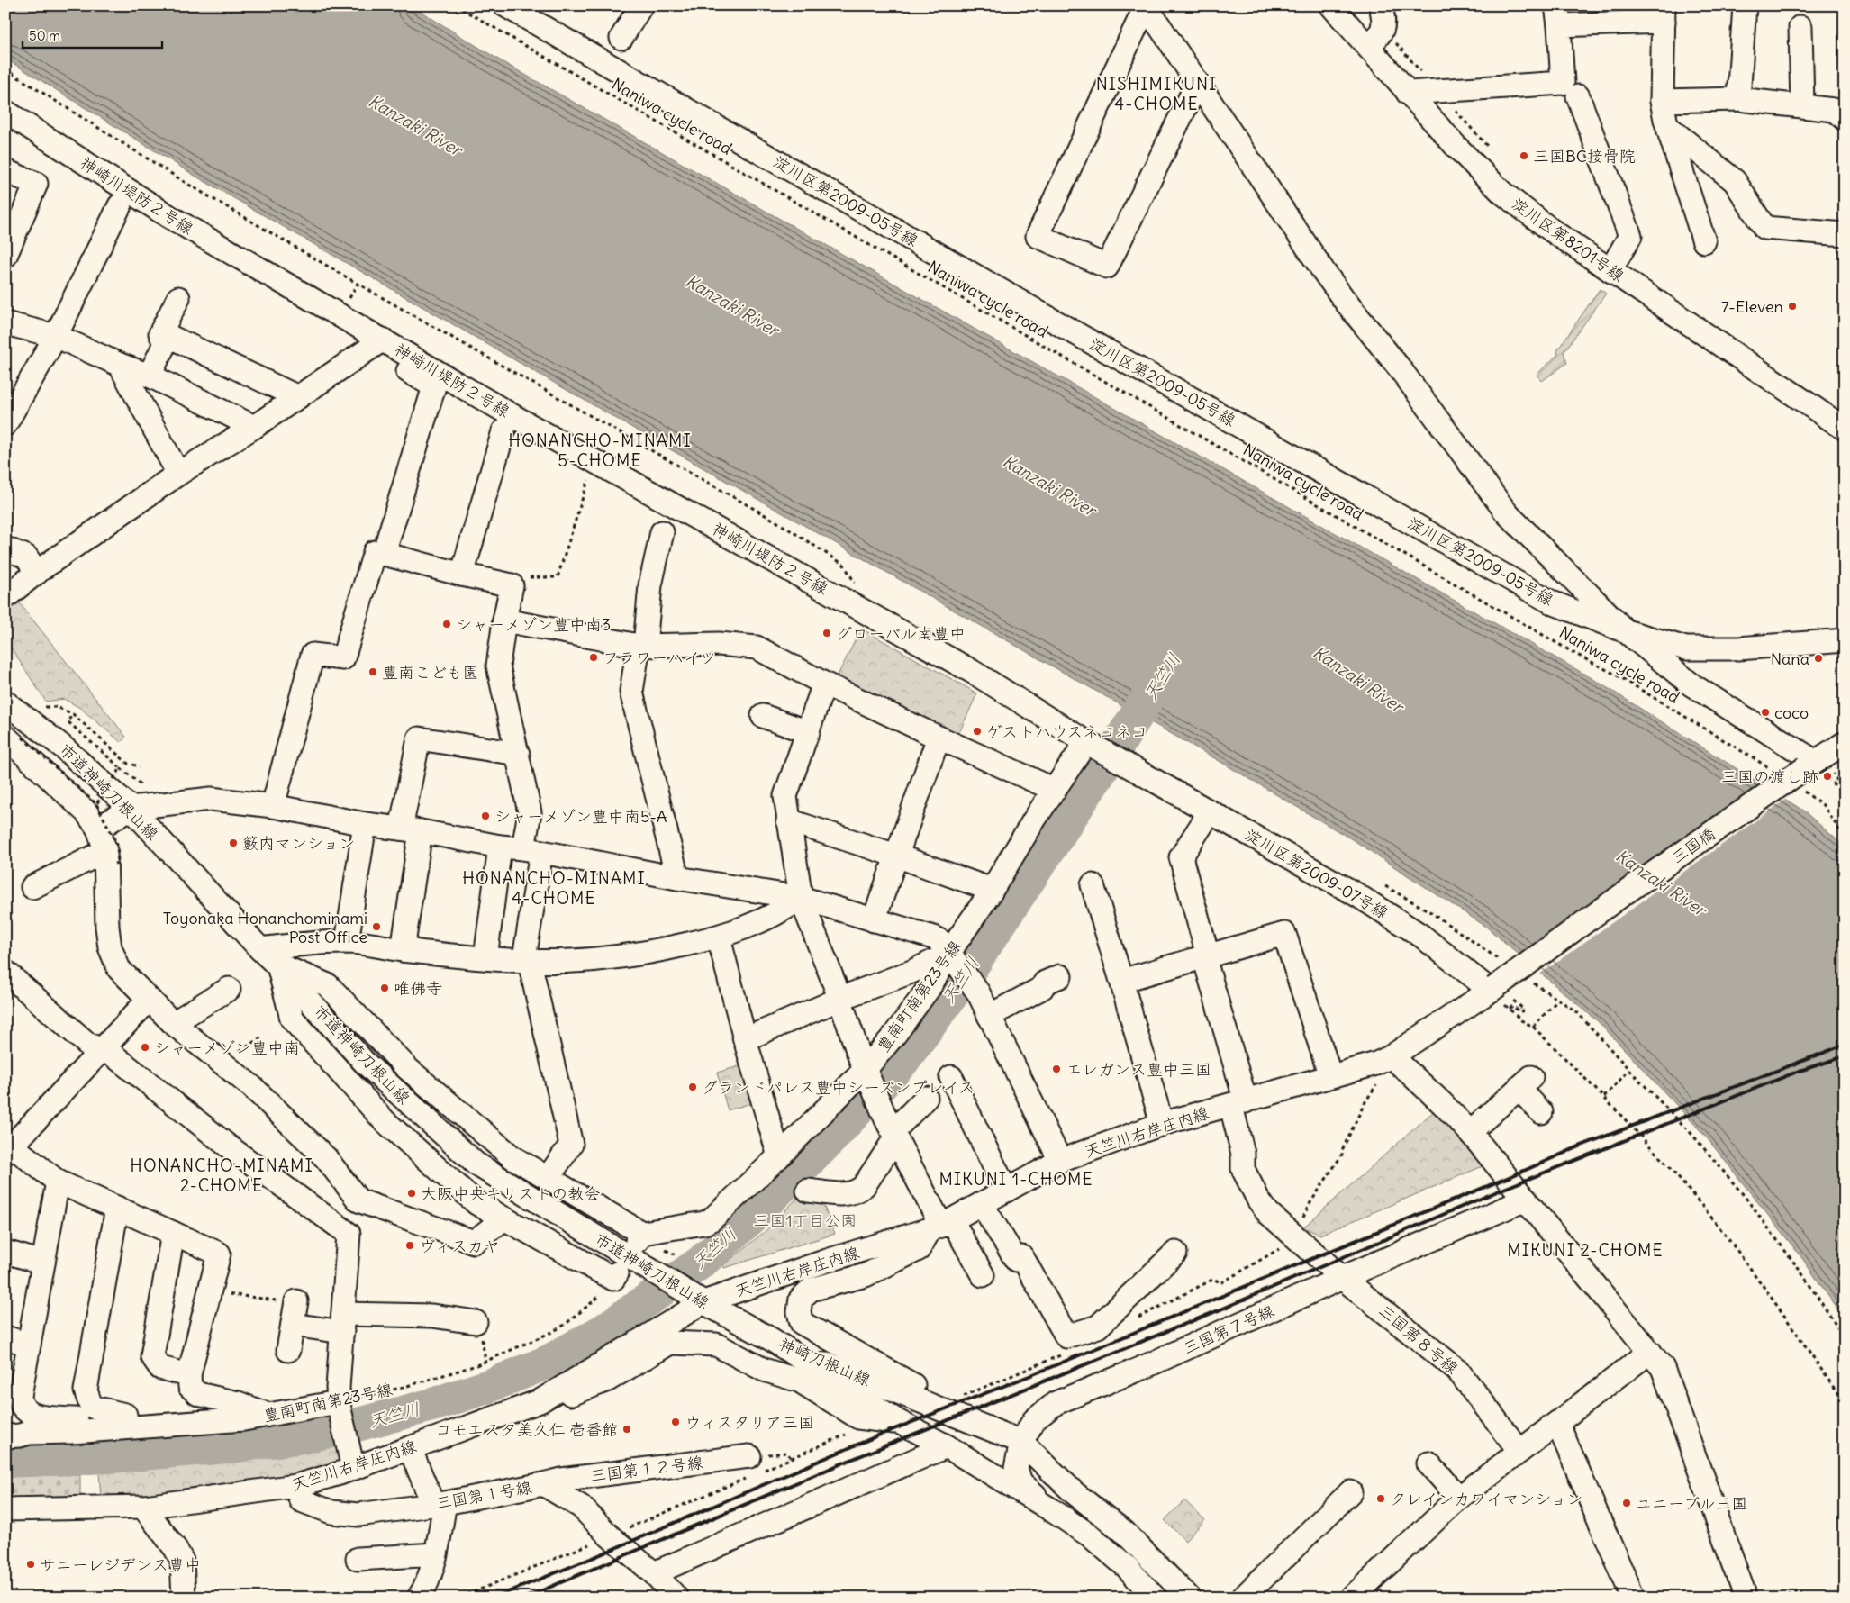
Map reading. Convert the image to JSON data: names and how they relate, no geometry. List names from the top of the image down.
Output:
{
  "streets": {
    "street": [
      "神崎川堤防２号線",
      "淀川区第2009-05号線",
      "淀川区第8201号線",
      "市道神崎刀根山線",
      "三国橋",
      "淀川区第2009-07号線",
      "豊南町南第23号線",
      "天竺川右岸庄内線",
      "三国第７号線",
      "三国第８号線",
      "神崎刀根山線",
      "三国第１２号線",
      "三国第１号線"
    ],
    "path": ["Naniwa cycle road"]
  },
  "crossings": [
    ["神崎川堤防２号線", "淀川区第2009-07号線"],
    ["神崎川堤防２号線", "豊南町南第23号線"],
    ["淀川区第2009-05号線", "三国橋"],
    ["市道神崎刀根山線", "天竺川右岸庄内線"],
    ["市道神崎刀根山線", "神崎刀根山線"],
    ["三国橋", "淀川区第2009-07号線"],
    ["三国橋", "天竺川右岸庄内線"],
    ["淀川区第2009-07号線", "天竺川右岸庄内線"],
    ["淀川区第2009-07号線", "三国第８号線"],
    ["天竺川右岸庄内線", "三国第８号線"],
    ["天竺川右岸庄内線", "三国第１号線"],
    ["三国第７号線", "三国第８号線"],
    ["三国第７号線", "神崎刀根山線"],
    ["三国第１２号線", "三国第１号線"]
  ],
  "districts": [
    "NISHIMIKUNI 4-CHOME",
    "HONANCHO-MINAMI 5-CHOME",
    "HONANCHO-MINAMI 4-CHOME",
    "HONANCHO-MINAMI 2-CHOME",
    "MIKUNI 1-CHOME",
    "MIKUNI 2-CHOME"
  ],
  "water": ["Kanzaki River", "天竺川"],
  "parks": ["三国1丁目公園"],
  "places": [
    "三国BC接骨院",
    "7-Eleven",
    "シャーメゾン豊中南3",
    "グローバル南豊中",
    "フラワーハイツ",
    "Nana",
    "豊南こども園",
    "coco",
    "ゲストハウスネコネコ",
    "三国の渡し跡",
    "シャーメゾン豊中南5-A",
    "籔内マンション",
    "Toyonaka Honanchominami Post Office",
    "唯佛寺",
    "シャーメゾン豊中南",
    "エレガンス豊中三国",
    "グランドパレス豊中シーズンプレイス",
    "大阪中央キリストの教会",
    "ヴィスカヤ",
    "ウィスタリア三国",
    "コモエスタ美久仁 壱番館",
    "クレインカワイマンション",
    "ユニーブル三国",
    "サニーレジデンス豊中"
  ],
  "scale_bar": "50 m"
}
